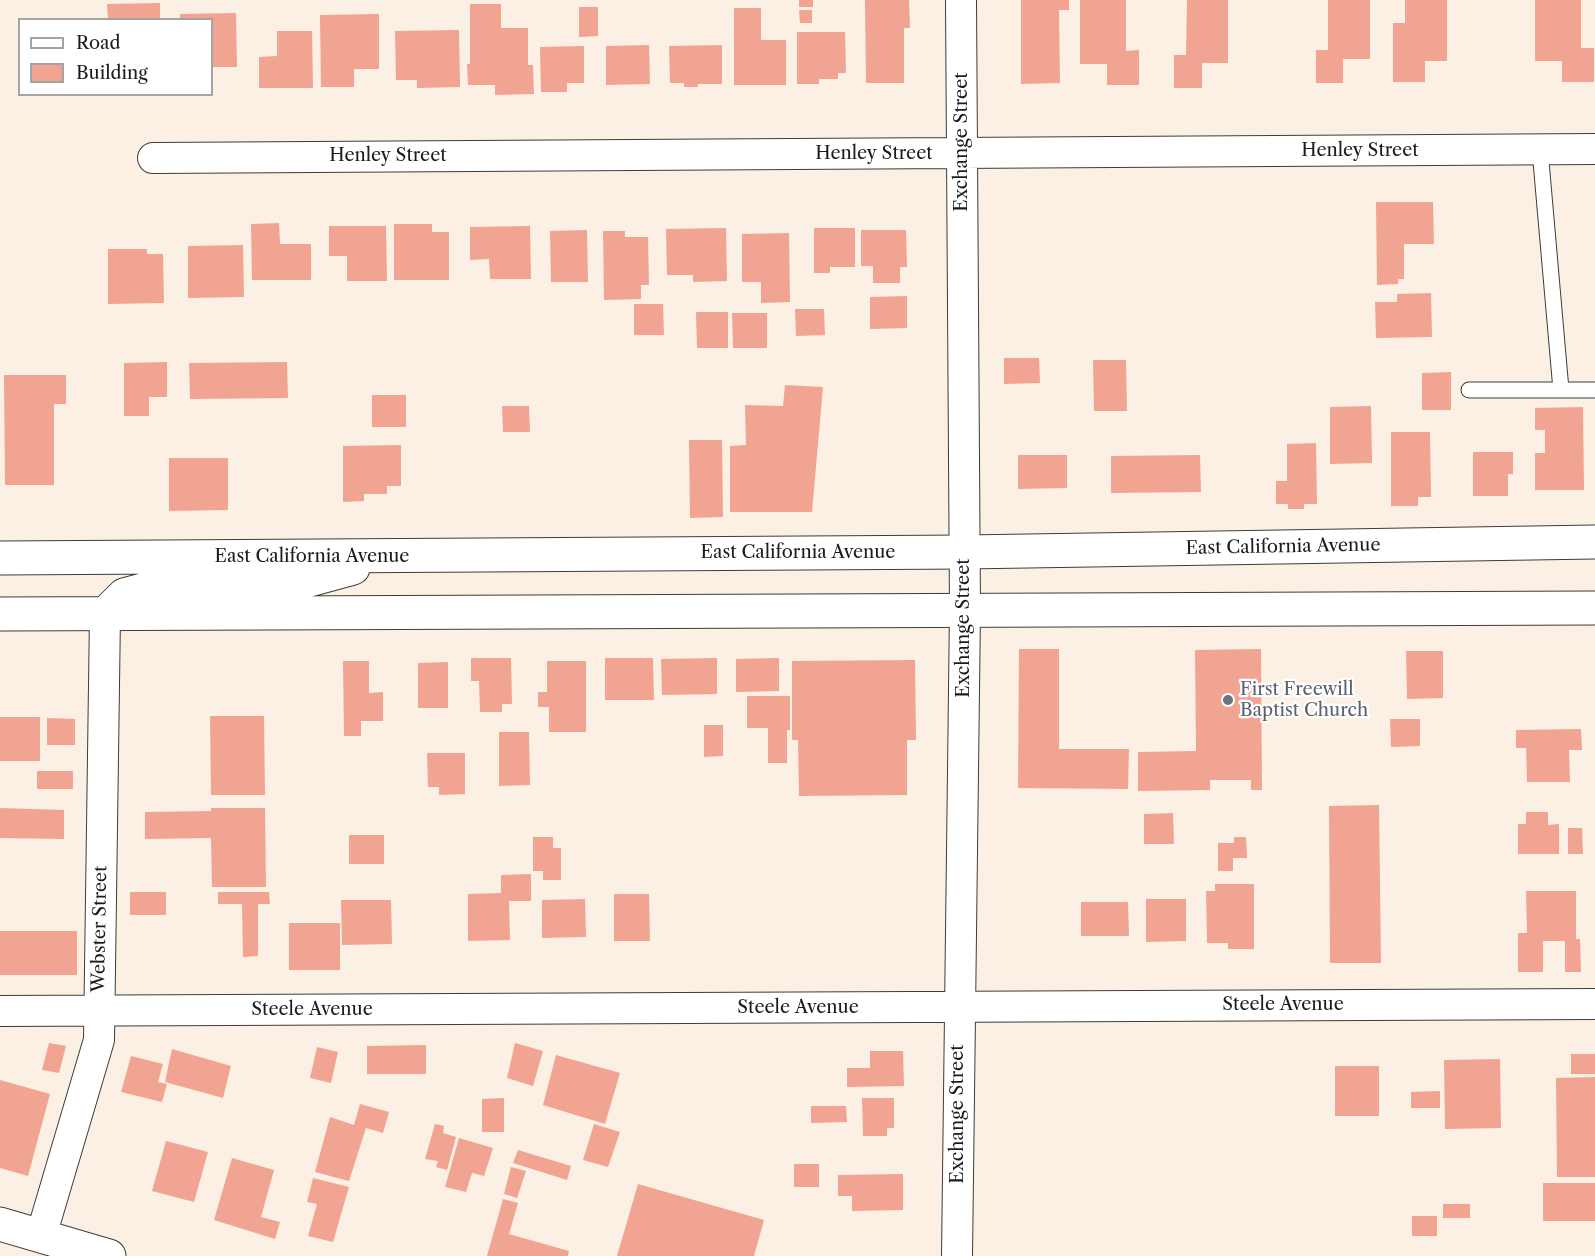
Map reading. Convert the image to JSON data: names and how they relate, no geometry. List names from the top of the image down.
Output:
{
  "streets": {
    "main road": ["East California Avenue"],
    "street": [
      "Exchange Street",
      "Henley Street",
      "Webster Street",
      "Steele Avenue"
    ]
  },
  "crossings": [
    ["Exchange Street", "Henley Street"],
    ["Exchange Street", "East California Avenue"],
    ["Exchange Street", "Steele Avenue"],
    ["Webster Street", "Steele Avenue"]
  ],
  "places": ["First Freewill Baptist Church"],
  "legend": ["Road", "Building"]
}
